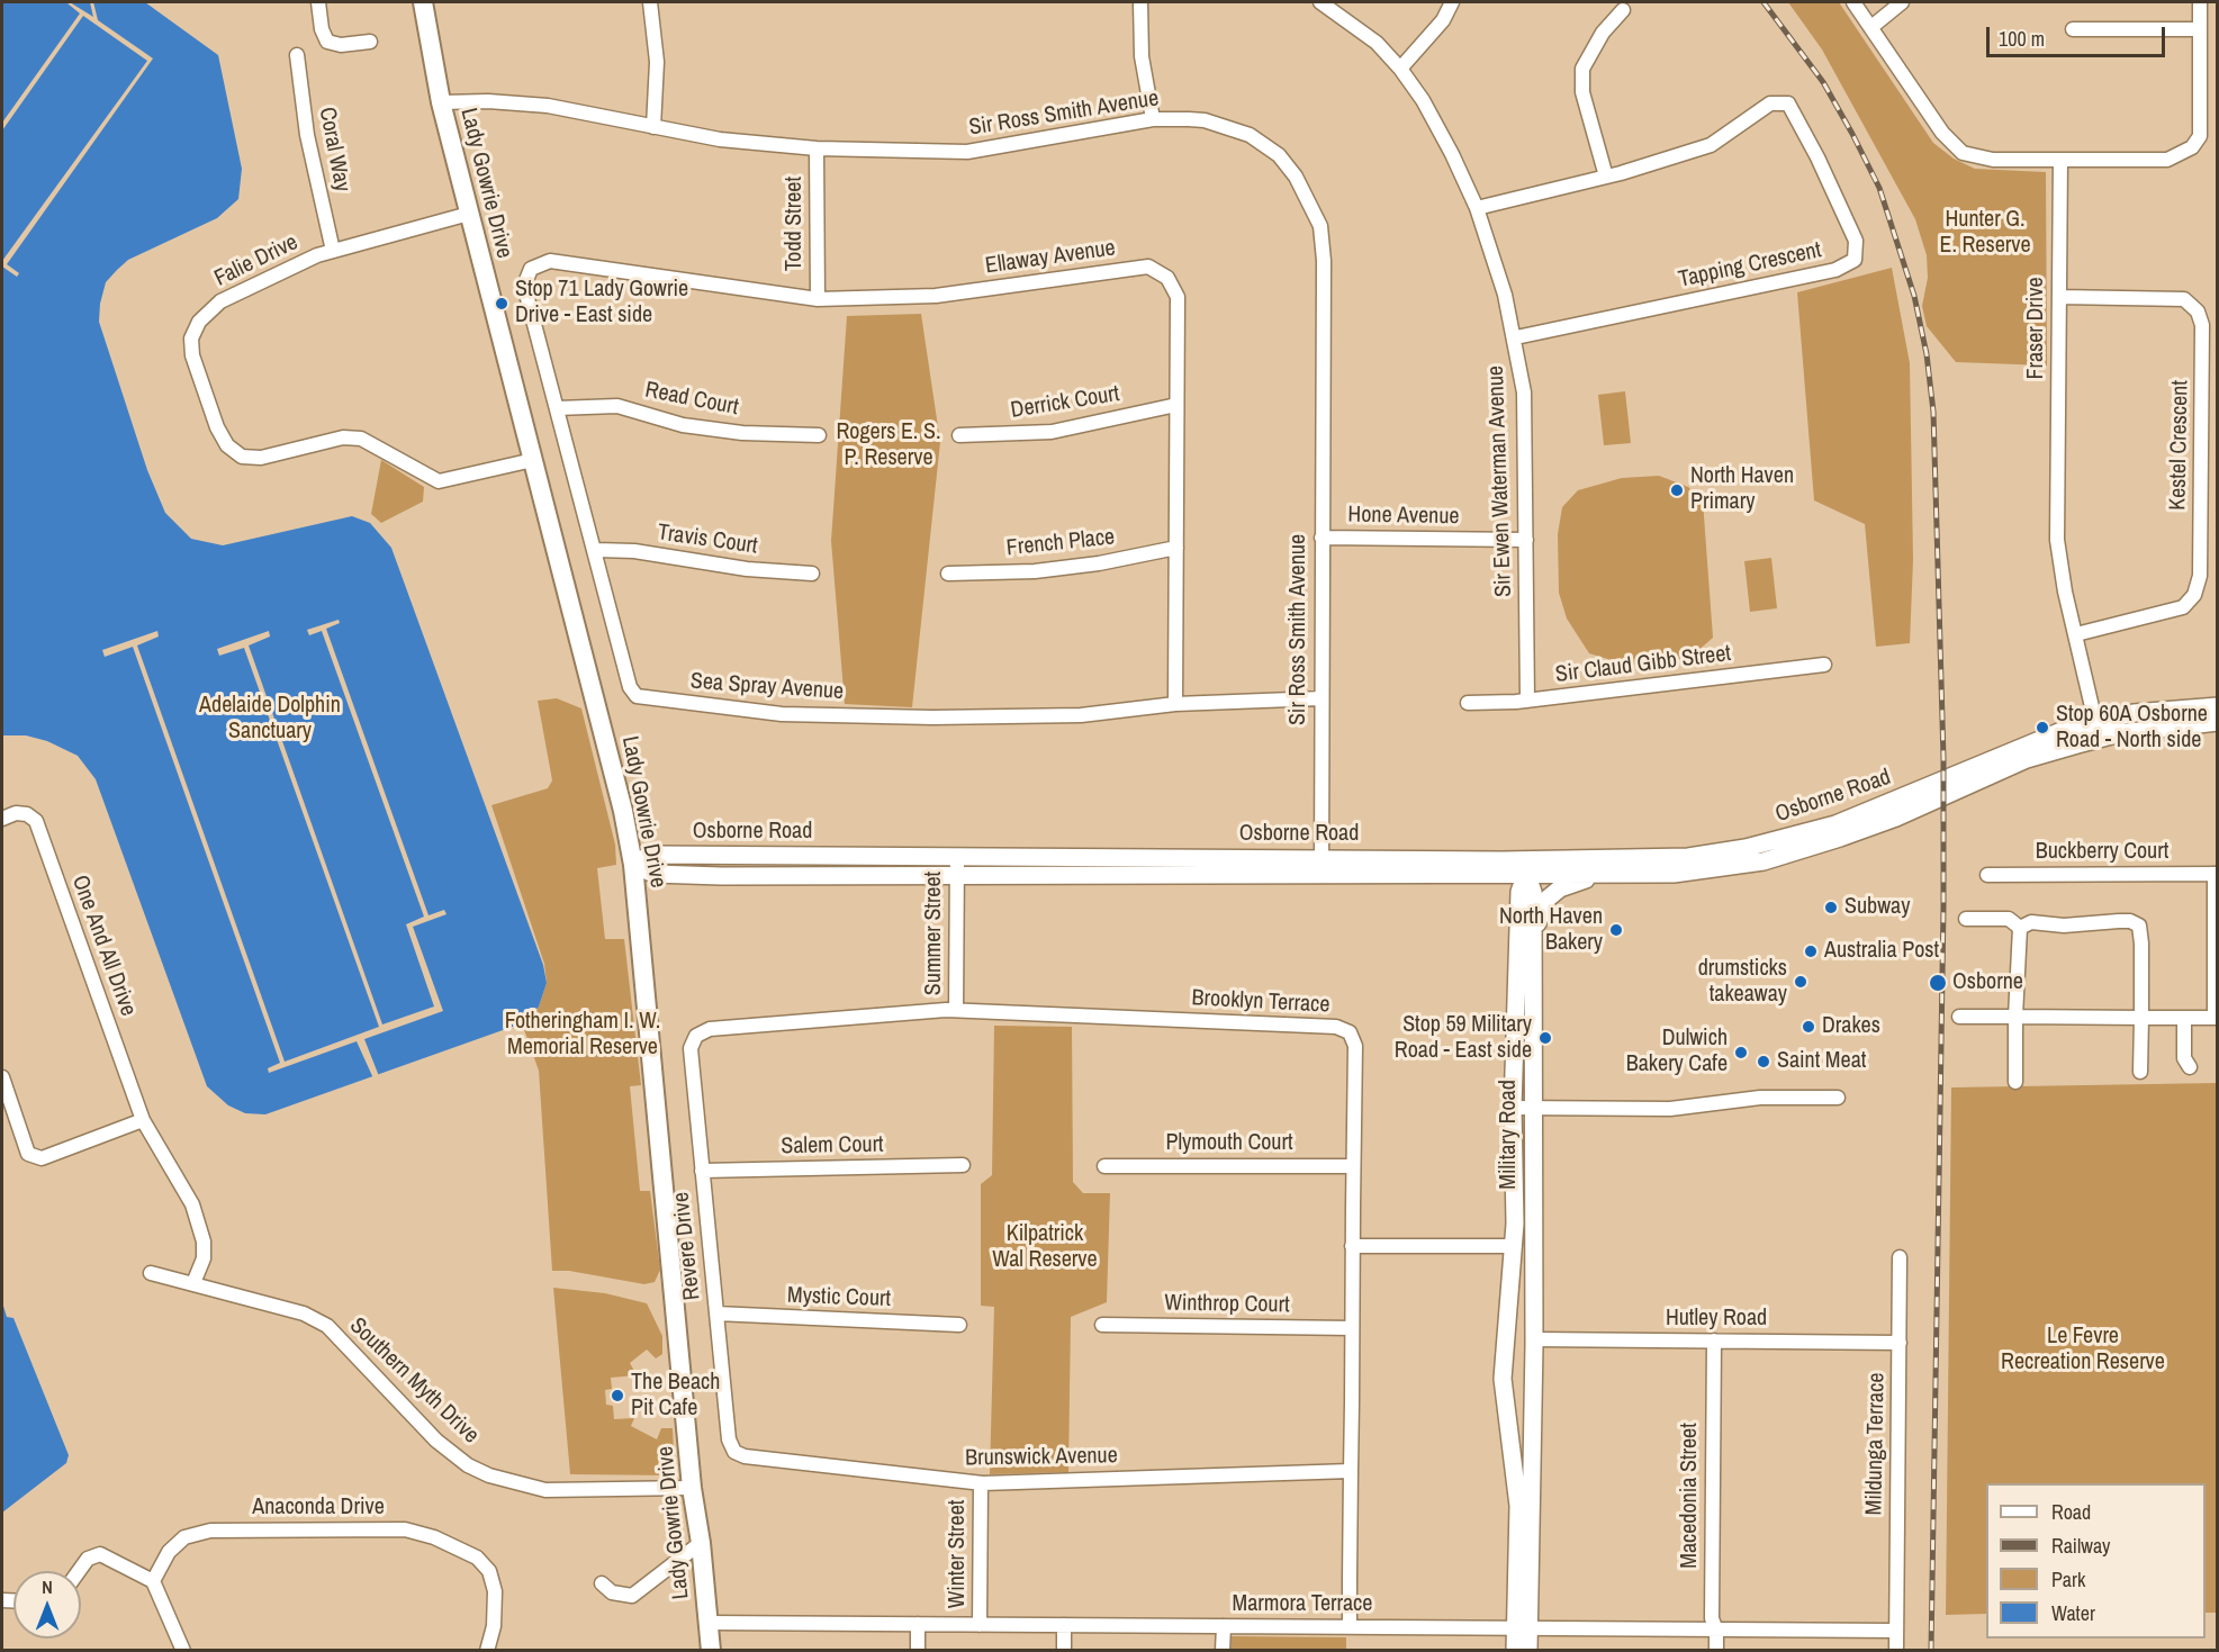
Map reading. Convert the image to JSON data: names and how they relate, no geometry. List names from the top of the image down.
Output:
{
  "streets": {
    "main road": ["Lady Gowrie Drive"],
    "street": [
      "Sir Ross Smith Avenue",
      "Coral Way",
      "Todd Street",
      "Ellaway Avenue",
      "Falie Drive",
      "Tapping Crescent",
      "Fraser Drive",
      "Read Court",
      "Derrick Court",
      "Kestel Crescent",
      "Sir Ewen Waterman Avenue",
      "Hone Avenue",
      "Travis Court",
      "French Place",
      "Sir Claud Gibb Street",
      "Sea Spray Avenue",
      "Osborne Road",
      "Buckberry Court",
      "Summer Street",
      "One And All Drive",
      "Brooklyn Terrace",
      "Military Road",
      "Plymouth Court",
      "Salem Court",
      "Revere Drive",
      "Mystic Court",
      "Winthrop Court",
      "Hutley Road",
      "Southern Myth Drive",
      "Mildunga Terrace",
      "Brunswick Avenue",
      "Macedonia Street",
      "Anaconda Drive",
      "Winter Street",
      "Marmora Terrace"
    ]
  },
  "crossings": [
    ["Sir Ross Smith Avenue", "Lady Gowrie Drive"],
    ["Sir Ross Smith Avenue", "Todd Street"],
    ["Sir Ross Smith Avenue", "Hone Avenue"],
    ["Sir Ross Smith Avenue", "Sea Spray Avenue"],
    ["Sir Ross Smith Avenue", "Osborne Road"],
    ["Coral Way", "Falie Drive"],
    ["Lady Gowrie Drive", "Falie Drive"],
    ["Lady Gowrie Drive", "Osborne Road"],
    ["Lady Gowrie Drive", "Southern Myth Drive"],
    ["Lady Gowrie Drive", "Marmora Terrace"],
    ["Todd Street", "Ellaway Avenue"],
    ["Ellaway Avenue", "Derrick Court"],
    ["Ellaway Avenue", "French Place"],
    ["Ellaway Avenue", "Sea Spray Avenue"],
    ["Tapping Crescent", "Sir Ewen Waterman Avenue"],
    ["Fraser Drive", "Kestel Crescent"],
    ["Fraser Drive", "Osborne Road"],
    ["Read Court", "Sea Spray Avenue"],
    ["Sir Ewen Waterman Avenue", "Hone Avenue"],
    ["Sir Ewen Waterman Avenue", "Sir Claud Gibb Street"],
    ["Travis Court", "Sea Spray Avenue"],
    ["Osborne Road", "Summer Street"],
    ["Osborne Road", "Military Road"],
    ["Summer Street", "Brooklyn Terrace"],
    ["One And All Drive", "Southern Myth Drive"],
    ["Brooklyn Terrace", "Plymouth Court"],
    ["Brooklyn Terrace", "Revere Drive"],
    ["Brooklyn Terrace", "Winthrop Court"],
    ["Brooklyn Terrace", "Brunswick Avenue"],
    ["Brooklyn Terrace", "Marmora Terrace"],
    ["Military Road", "Hutley Road"],
    ["Military Road", "Marmora Terrace"],
    ["Salem Court", "Revere Drive"],
    ["Revere Drive", "Mystic Court"],
    ["Revere Drive", "Brunswick Avenue"],
    ["Hutley Road", "Mildunga Terrace"],
    ["Hutley Road", "Macedonia Street"],
    ["Mildunga Terrace", "Marmora Terrace"],
    ["Brunswick Avenue", "Winter Street"],
    ["Macedonia Street", "Marmora Terrace"],
    ["Winter Street", "Marmora Terrace"]
  ],
  "parks": [
    "Hunter G. E. Reserve",
    "Rogers E. S. P. Reserve",
    "Adelaide Dolphin Sanctuary",
    "Fotheringham I. W. Memorial Reserve",
    "Kilpatrick Wal Reserve",
    "Le Fevre Recreation Reserve"
  ],
  "places": [
    "Stop 71 Lady Gowrie Drive - East side",
    "North Haven Primary",
    "Stop 60A Osborne Road - North side",
    "Subway",
    "North Haven Bakery",
    "Australia Post",
    "drumsticks takeaway",
    "Osborne",
    "Drakes",
    "Stop 59 Military Road - East side",
    "Dulwich Bakery Cafe",
    "Saint Meat",
    "The Beach Pit Cafe"
  ],
  "legend": [
    "Road",
    "Railway",
    "Park",
    "Water"
  ],
  "scale_bar": "100 m",
  "north": "top"
}
